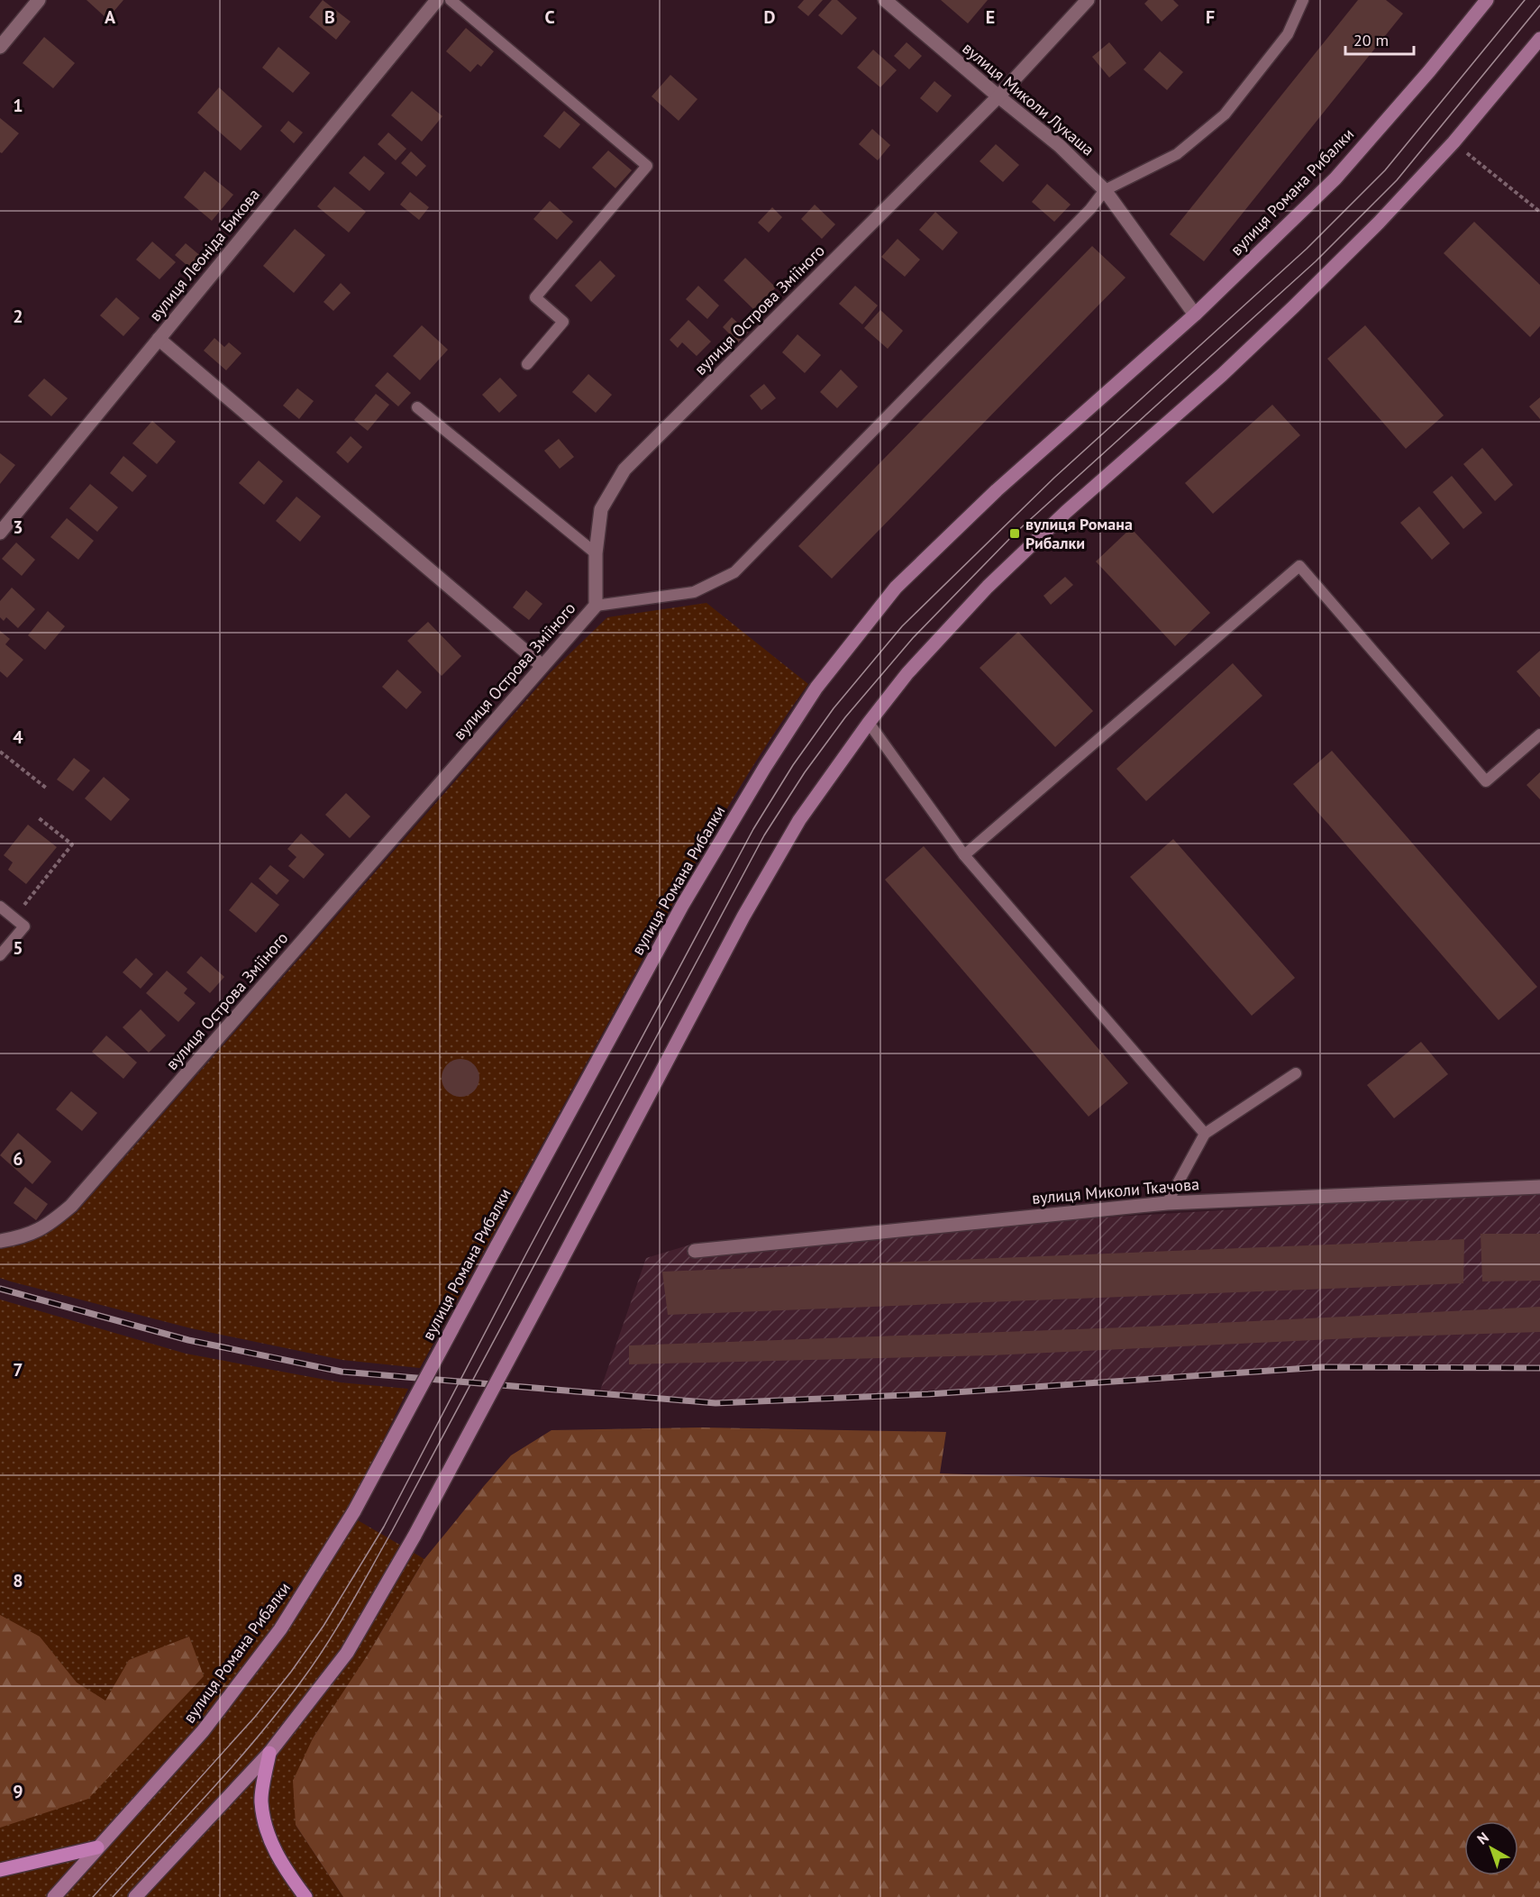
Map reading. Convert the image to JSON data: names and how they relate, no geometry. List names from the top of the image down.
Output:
{
  "streets": {
    "main road": ["вулиця Романа Рибалки"],
    "street": [
      "вулиця Миколи Лукаша",
      "вулиця Леоніда Бикова",
      "вулиця Острова Зміїного",
      "вулиця Миколи Ткачова"
    ]
  },
  "crossings": [
    ["вулиця Миколи Лукаша", "вулиця Романа Рибалки"],
    ["вулиця Миколи Лукаша", "вулиця Острова Зміїного"]
  ],
  "places": {
    "transit": ["вулиця Романа Рибалки"]
  },
  "scale_bar": "20 m",
  "north": "top left",
  "grid": {
    "columns": [
      "A",
      "B",
      "C",
      "D",
      "E",
      "F"
    ],
    "rows": [
      "1",
      "2",
      "3",
      "4",
      "5",
      "6",
      "7",
      "8",
      "9"
    ]
  }
}
